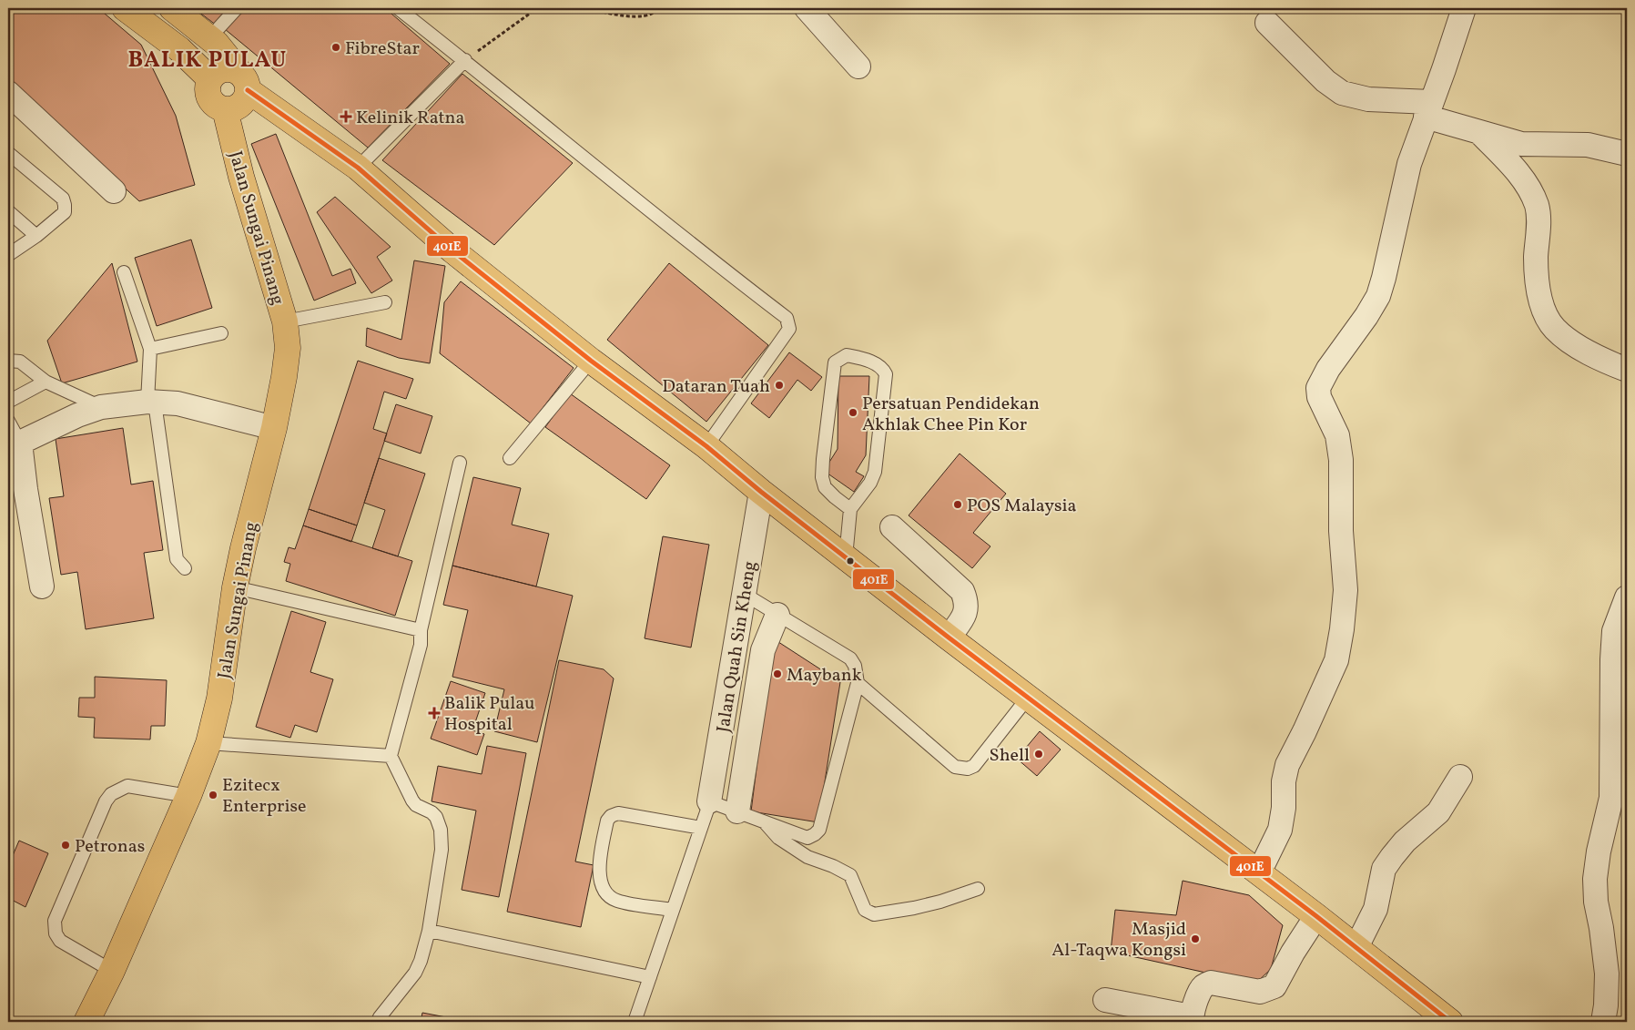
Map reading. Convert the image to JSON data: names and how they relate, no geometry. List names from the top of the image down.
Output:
{
  "streets": {
    "main road": ["Jalan Sungai Pinang"],
    "street": ["Jalan Quah Sin Kheng"]
  },
  "districts": ["BALIK PULAU"],
  "places": {
    "other": [
      "FibreStar",
      "Dataran Tuah",
      "Persatuan Pendidekan Akhlak Chee Pin Kor",
      "POS Malaysia",
      "Maybank",
      "Shell",
      "Ezitecx Enterprise",
      "Petronas",
      "Masjid Al-Taqwa Kongsi"
    ],
    "health": ["Kelinik Ratna", "Balik Pulau Hospital"]
  },
  "lines": ["transit line 401E"]
}
